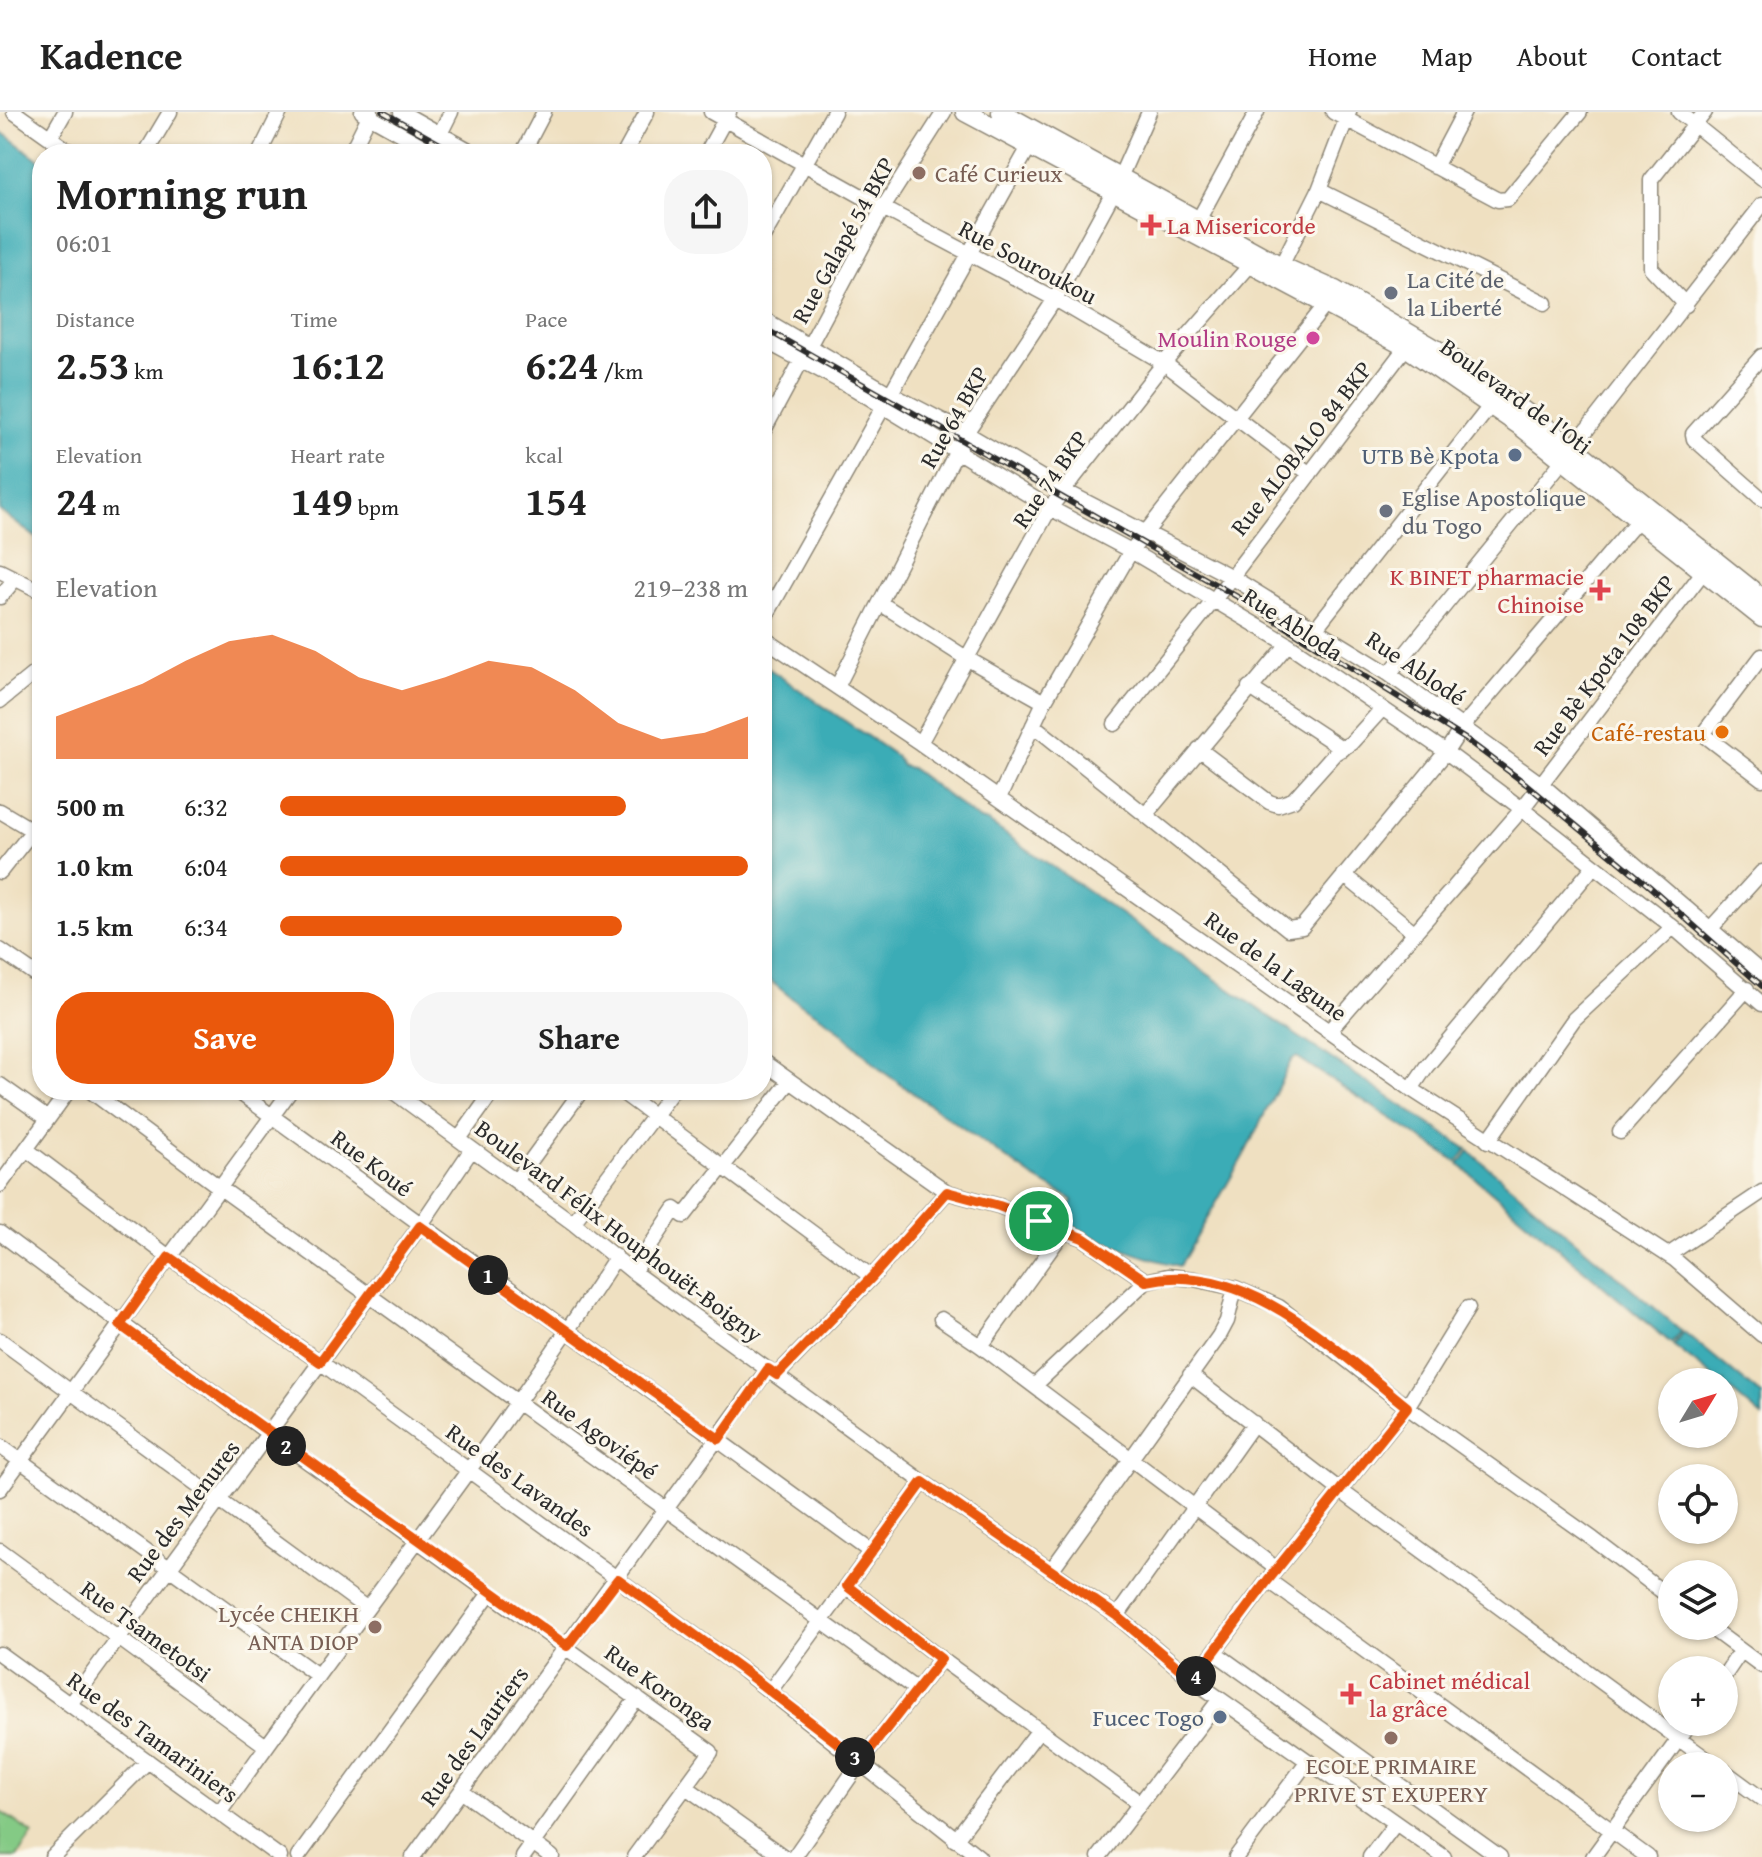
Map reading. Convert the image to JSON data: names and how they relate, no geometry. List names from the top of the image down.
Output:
{
  "streets": {
    "main road": ["Boulevard de l'Oti"],
    "street": [
      "Rue Galapé 54 BKP",
      "Rue Souroukou",
      "Rue 64 BKP",
      "Rue ALOBALO 84 BKP",
      "Rue 74 BKP",
      "Rue Abloda",
      "Rue Bè Kpota 108 BKP",
      "Rue Ablodé",
      "Rue de la Lagune",
      "Rue Koué",
      "Boulevard Félix Houphouët-Boigny",
      "Rue Agoviépé",
      "Rue des Lavandes",
      "Rue des Menures",
      "Rue Tsametotsi",
      "Rue Koronga",
      "Rue des Lauriers",
      "Rue des Tamariniers"
    ]
  },
  "crossings": [
    ["Rue Galapé 54 BKP", "Rue Souroukou"],
    ["Rue Galapé 54 BKP", "Rue Abloda"],
    ["Rue Souroukou", "Rue 64 BKP"],
    ["Rue Souroukou", "Rue ALOBALO 84 BKP"],
    ["Rue Souroukou", "Rue 74 BKP"],
    ["Boulevard de l'Oti", "Rue 64 BKP"],
    ["Boulevard de l'Oti", "Rue ALOBALO 84 BKP"],
    ["Boulevard de l'Oti", "Rue 74 BKP"],
    ["Boulevard de l'Oti", "Rue Bè Kpota 108 BKP"],
    ["Rue 64 BKP", "Rue Abloda"],
    ["Rue 64 BKP", "Rue Ablodé"],
    ["Rue 64 BKP", "Rue de la Lagune"],
    ["Rue ALOBALO 84 BKP", "Rue Abloda"],
    ["Rue ALOBALO 84 BKP", "Rue Ablodé"],
    ["Rue 74 BKP", "Rue Abloda"],
    ["Rue 74 BKP", "Rue Ablodé"],
    ["Rue 74 BKP", "Rue de la Lagune"],
    ["Rue Abloda", "Rue Bè Kpota 108 BKP"],
    ["Rue Abloda", "Rue Ablodé"],
    ["Rue Bè Kpota 108 BKP", "Rue Ablodé"],
    ["Rue Bè Kpota 108 BKP", "Rue de la Lagune"],
    ["Rue Koué", "Rue des Menures"],
    ["Rue Koué", "Rue des Lauriers"],
    ["Boulevard Félix Houphouët-Boigny", "Rue des Menures"],
    ["Boulevard Félix Houphouët-Boigny", "Rue des Lauriers"],
    ["Rue Agoviépé", "Rue des Menures"],
    ["Rue Agoviépé", "Rue des Lauriers"],
    ["Rue des Lavandes", "Rue des Menures"],
    ["Rue des Lavandes", "Rue des Lauriers"],
    ["Rue des Menures", "Rue Tsametotsi"],
    ["Rue des Menures", "Rue Koronga"],
    ["Rue des Menures", "Rue des Tamariniers"],
    ["Rue Koronga", "Rue des Lauriers"]
  ],
  "places": {
    "other": [
      "Café Curieux",
      "La Cité de la Liberté",
      "Moulin Rouge",
      "UTB Bè Kpota",
      "Eglise Apostolique du Togo",
      "Café-restau",
      "Lycée CHEIKH ANTA DIOP",
      "Fucec Togo",
      "ECOLE PRIMAIRE PRIVE ST EXUPERY"
    ],
    "health": ["La Misericorde", "K BINET pharmacie Chinoise", "Cabinet médical la grâce"]
  },
  "north": "top right",
  "page": {
    "header": "Kadence",
    "nav": [
      "Home",
      "Map",
      "About",
      "Contact"
    ],
    "heading": ["Morning run", "06:01"],
    "stats": [
      ["Distance", "2.53 km"],
      ["Time", "16:12"],
      ["Pace", "6:24 /km"],
      ["Elevation", "24 m"],
      ["Heart rate", "149 bpm"],
      ["kcal", "154"]
    ],
    "chart": ["Elevation", "219–238 m"],
    "list": [
      {
        "name": "500 m",
        "note": "6:32"
      },
      {
        "name": "1.0 km",
        "note": "6:04"
      },
      {
        "name": "1.5 km",
        "note": "6:34"
      }
    ],
    "buttons": ["Save", "Share"],
    "pins": [
      "1",
      "2",
      "4",
      "3"
    ],
    "map_buttons": ["+", "−"]
  }
}
